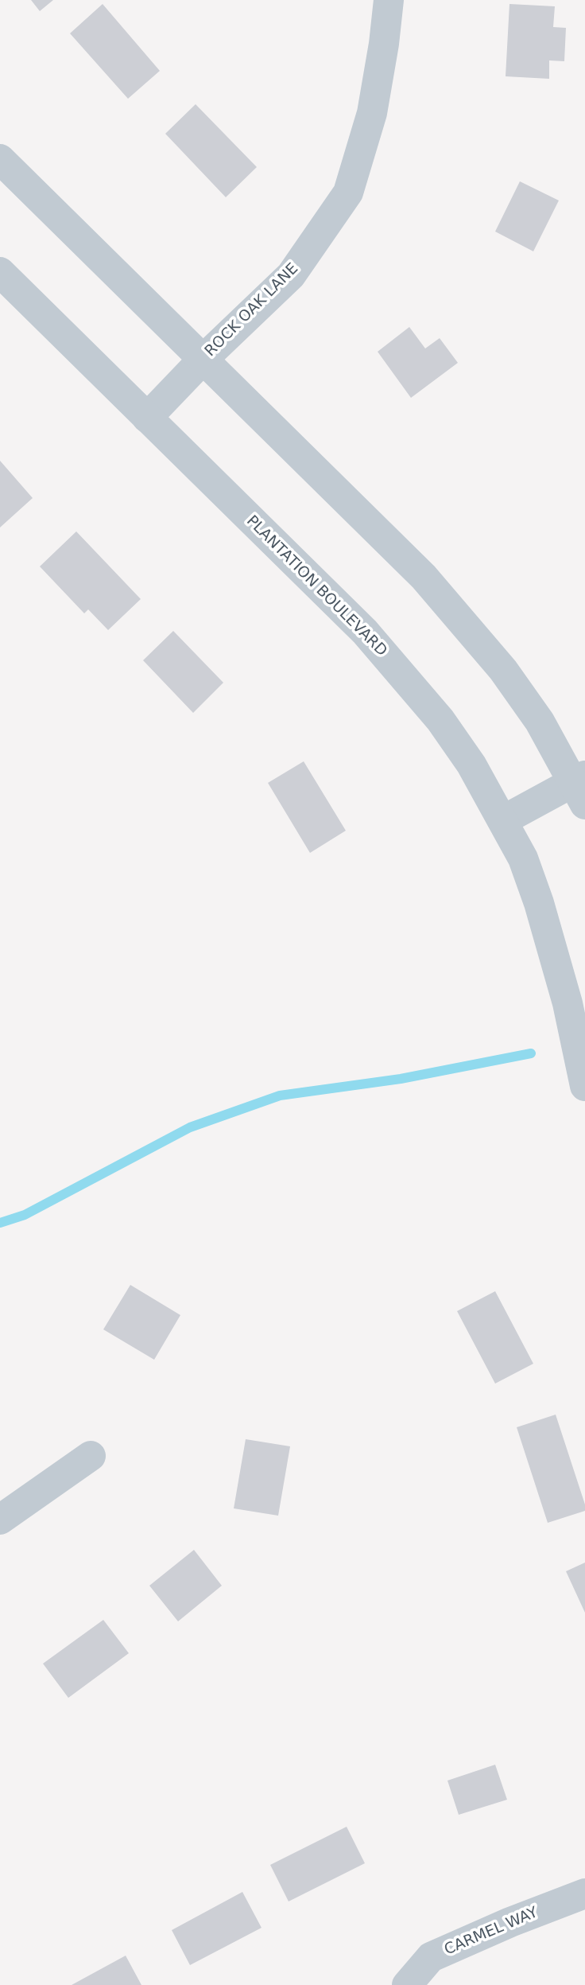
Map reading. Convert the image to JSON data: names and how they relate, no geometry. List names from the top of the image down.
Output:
{
  "streets": {
    "street": ["ROCK OAK LANE", "PLANTATION BOULEVARD", "CARMEL WAY"]
  },
  "crossings": [
    ["ROCK OAK LANE", "PLANTATION BOULEVARD"]
  ]
}
